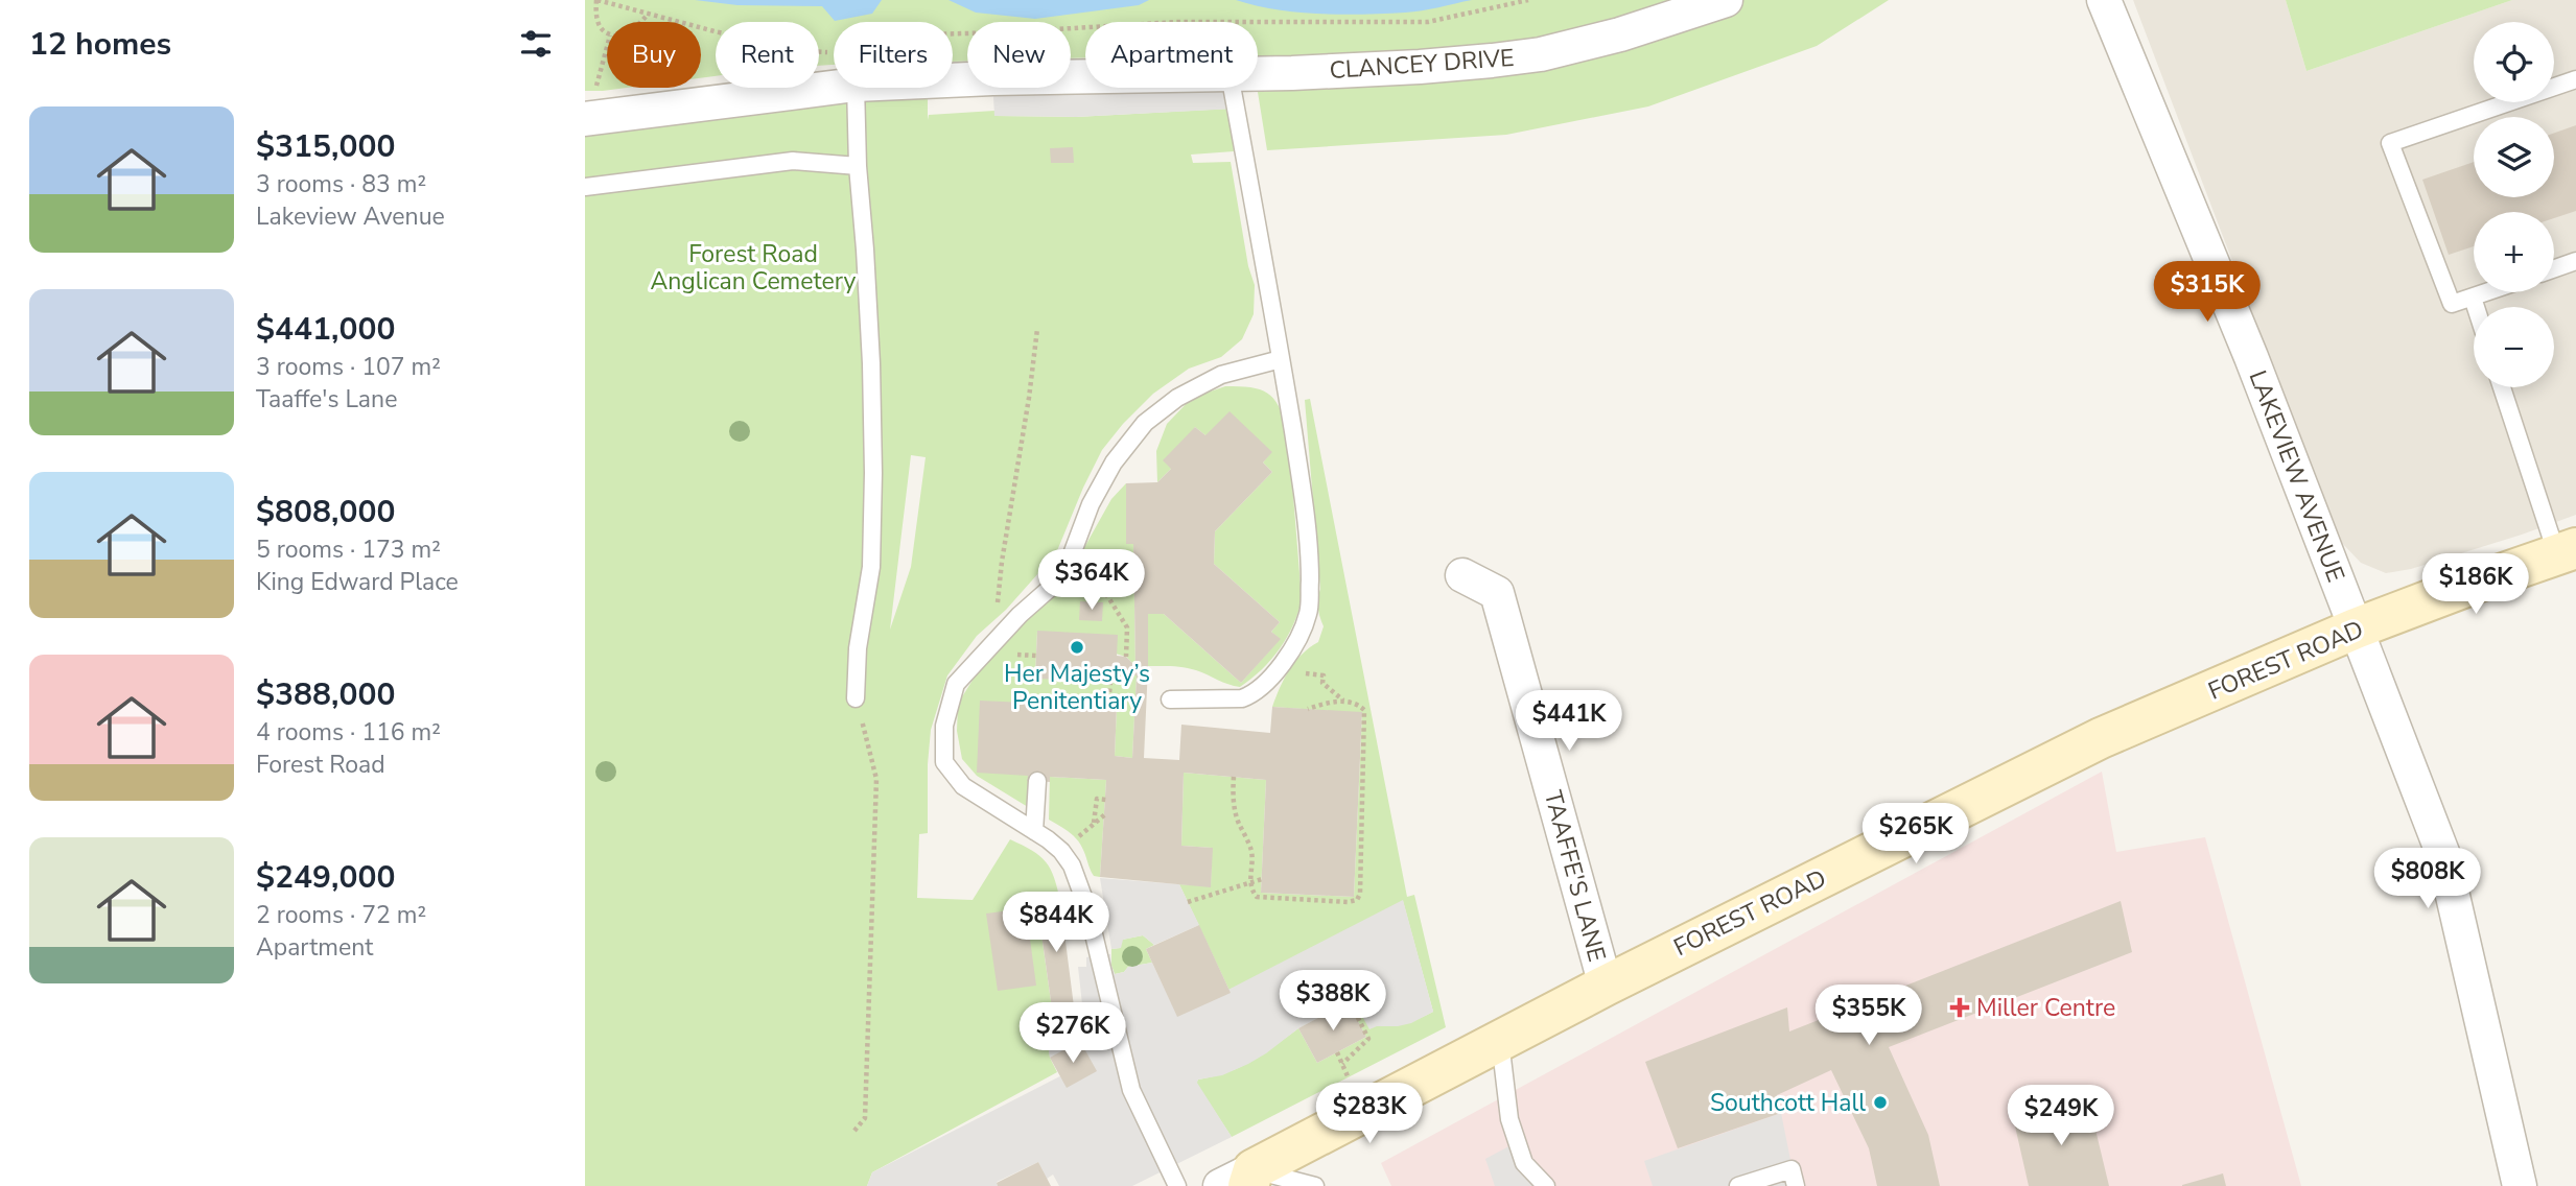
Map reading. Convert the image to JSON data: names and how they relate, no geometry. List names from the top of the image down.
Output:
{
  "streets": {
    "street": [
      "CLANCEY DRIVE",
      "LAKEVIEW AVENUE",
      "FOREST ROAD",
      "TAAFFE'S LANE"
    ]
  },
  "crossings": [
    ["LAKEVIEW AVENUE", "FOREST ROAD"],
    ["FOREST ROAD", "TAAFFE'S LANE"]
  ],
  "parks": ["Forest Road Anglican Cemetery"],
  "places": {
    "other": ["Her Majesty’s Penitentiary", "Southcott Hall"],
    "health": ["Miller Centre"]
  },
  "page": {
    "heading": "12 homes",
    "map_buttons": ["+", "−"],
    "chip": [
      "Buy",
      "Rent",
      "Filters",
      "New",
      "Apartment"
    ],
    "list": [
      {
        "name": "$315,000",
        "note": "3 rooms · 83 m² · Lakeview Avenue"
      },
      {
        "name": "$441,000",
        "note": "3 rooms · 107 m² · Taaffe's Lane"
      },
      {
        "name": "$808,000",
        "note": "5 rooms · 173 m² · King Edward Place"
      },
      {
        "name": "$388,000",
        "note": "4 rooms · 116 m² · Forest Road"
      },
      {
        "name": "$249,000",
        "note": "2 rooms · 72 m² · Apartment"
      }
    ],
    "price": [
      "$315K",
      "$364K",
      "$186K",
      "$441K",
      "$265K",
      "$808K",
      "$844K",
      "$388K",
      "$355K",
      "$276K",
      "$283K",
      "$249K"
    ]
  }
}
